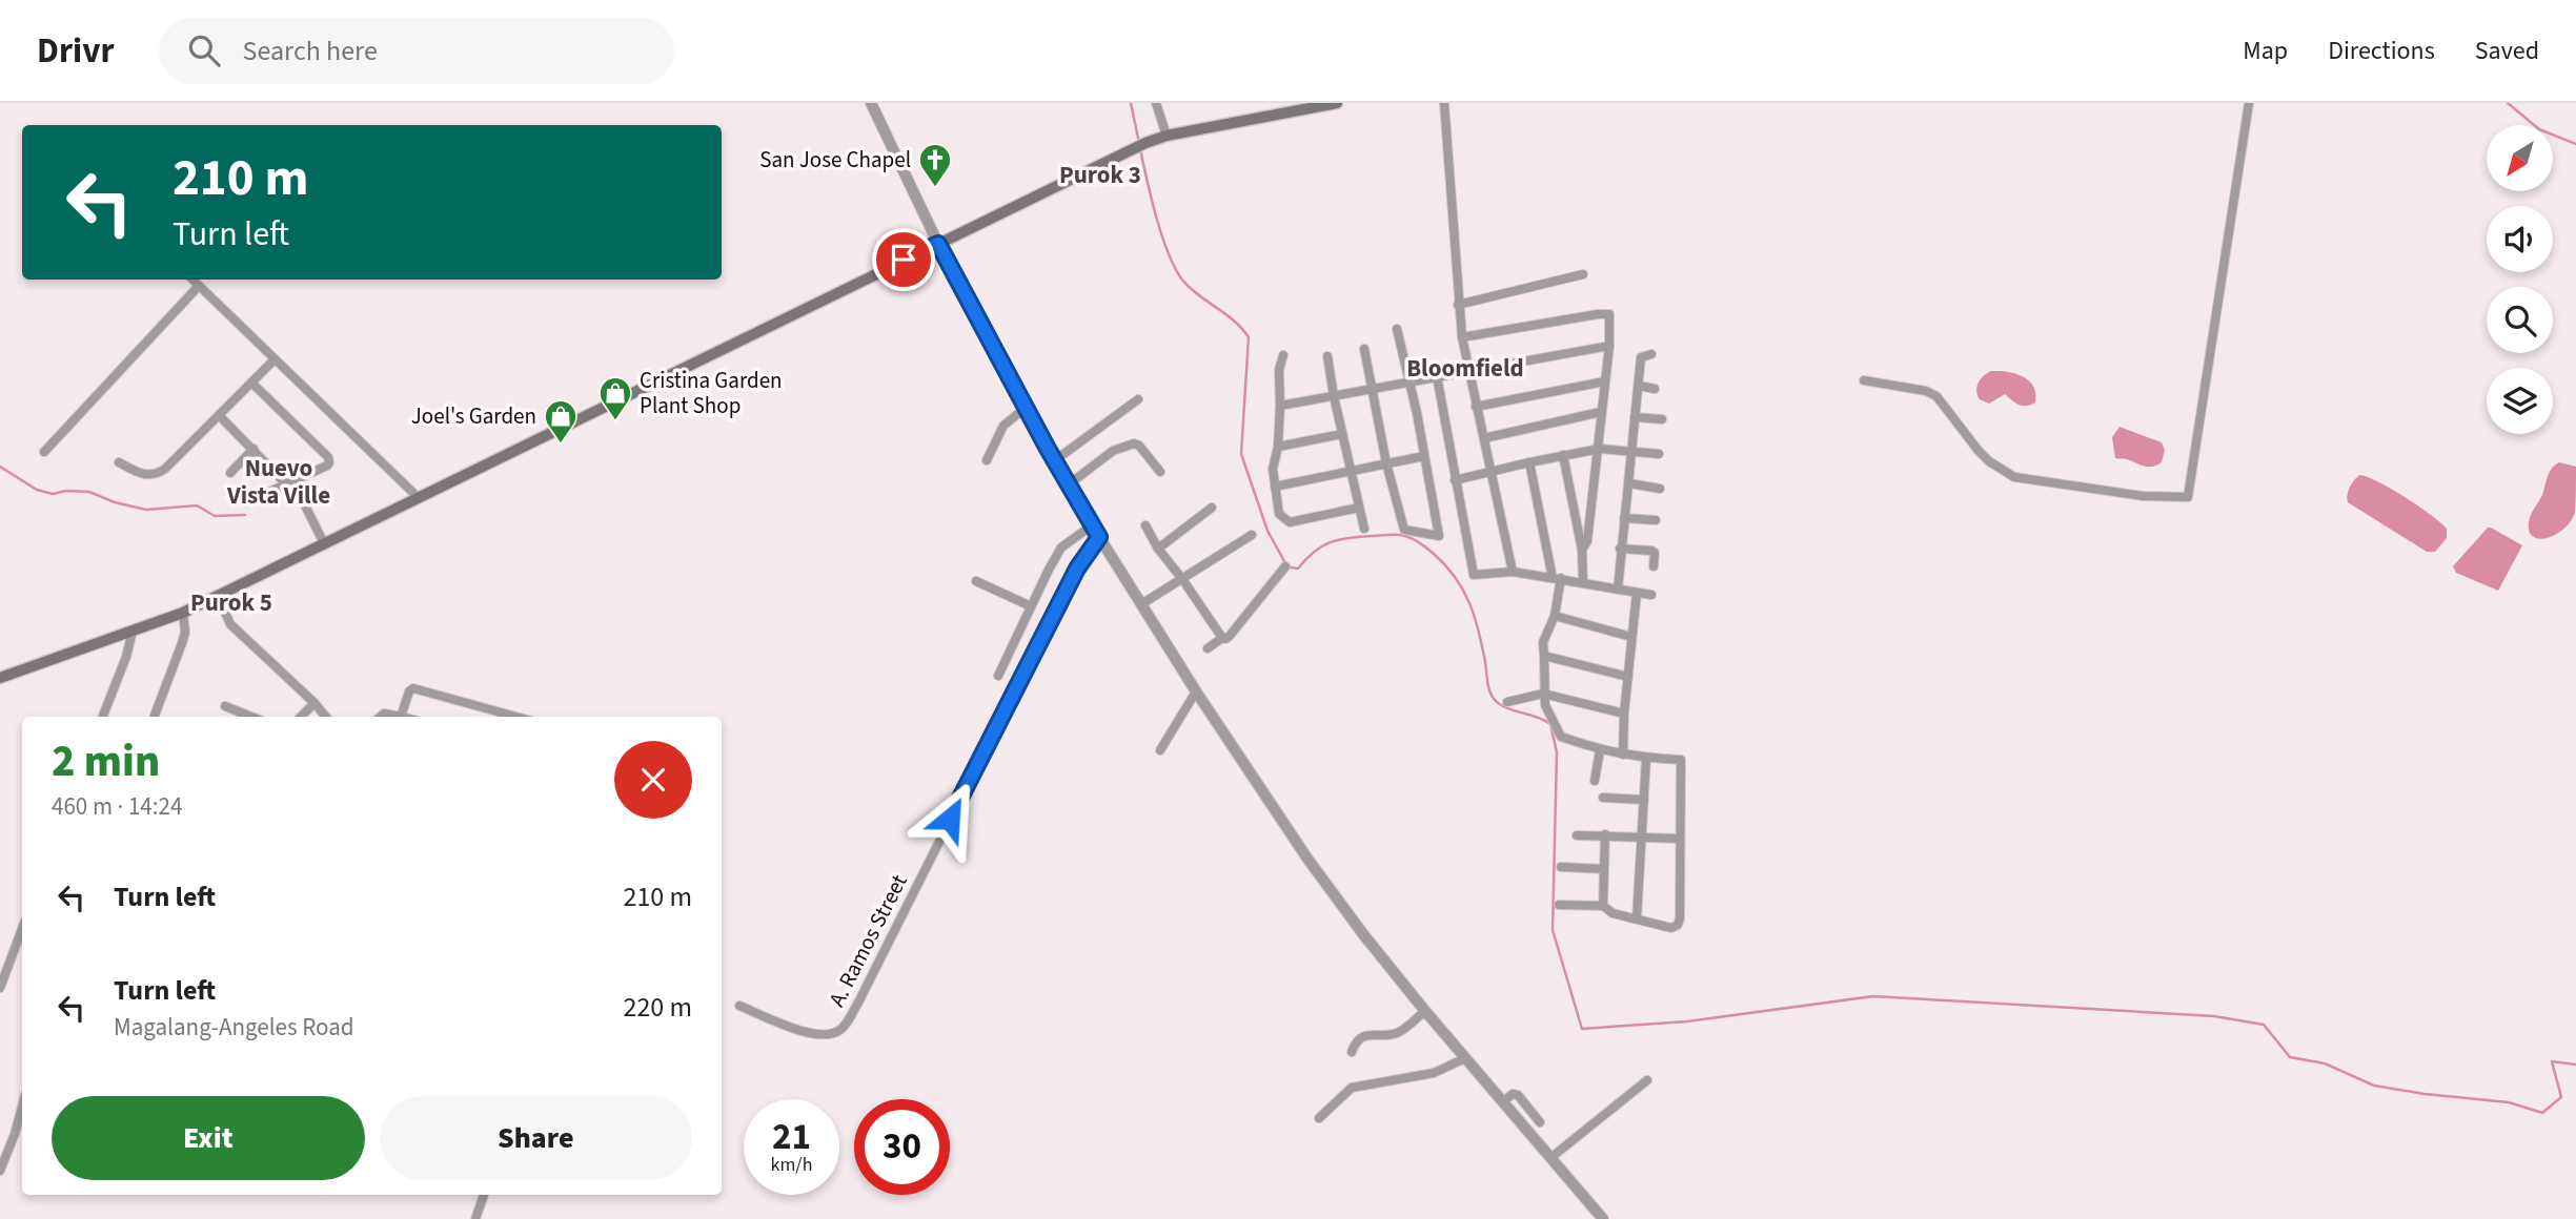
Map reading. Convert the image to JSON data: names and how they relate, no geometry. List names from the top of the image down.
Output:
{
  "streets": {
    "street": ["A. Ramos Street"]
  },
  "districts": [
    "Purok 3",
    "Bloomfield",
    "Nuevo Vista Ville",
    "Purok 5"
  ],
  "places": {
    "church": ["San Jose Chapel"],
    "shop": ["Cristina Garden Plant Shop", "Joel's Garden"]
  },
  "north": "bottom left",
  "page": {
    "header": "Drivr",
    "search": "Search here",
    "nav": ["Map", "Directions", "Saved"],
    "turn": ["210 m", "Turn left"],
    "heading": ["2 min", "460 m · 14:24"],
    "list": [
      {
        "name": "Turn left",
        "value": "210 m"
      },
      {
        "name": "Turn left",
        "note": "Magalang-Angeles Road",
        "value": "220 m"
      }
    ],
    "buttons": ["Exit", "Share"],
    "speed": "21 km/h",
    "limit": "30"
  }
}
